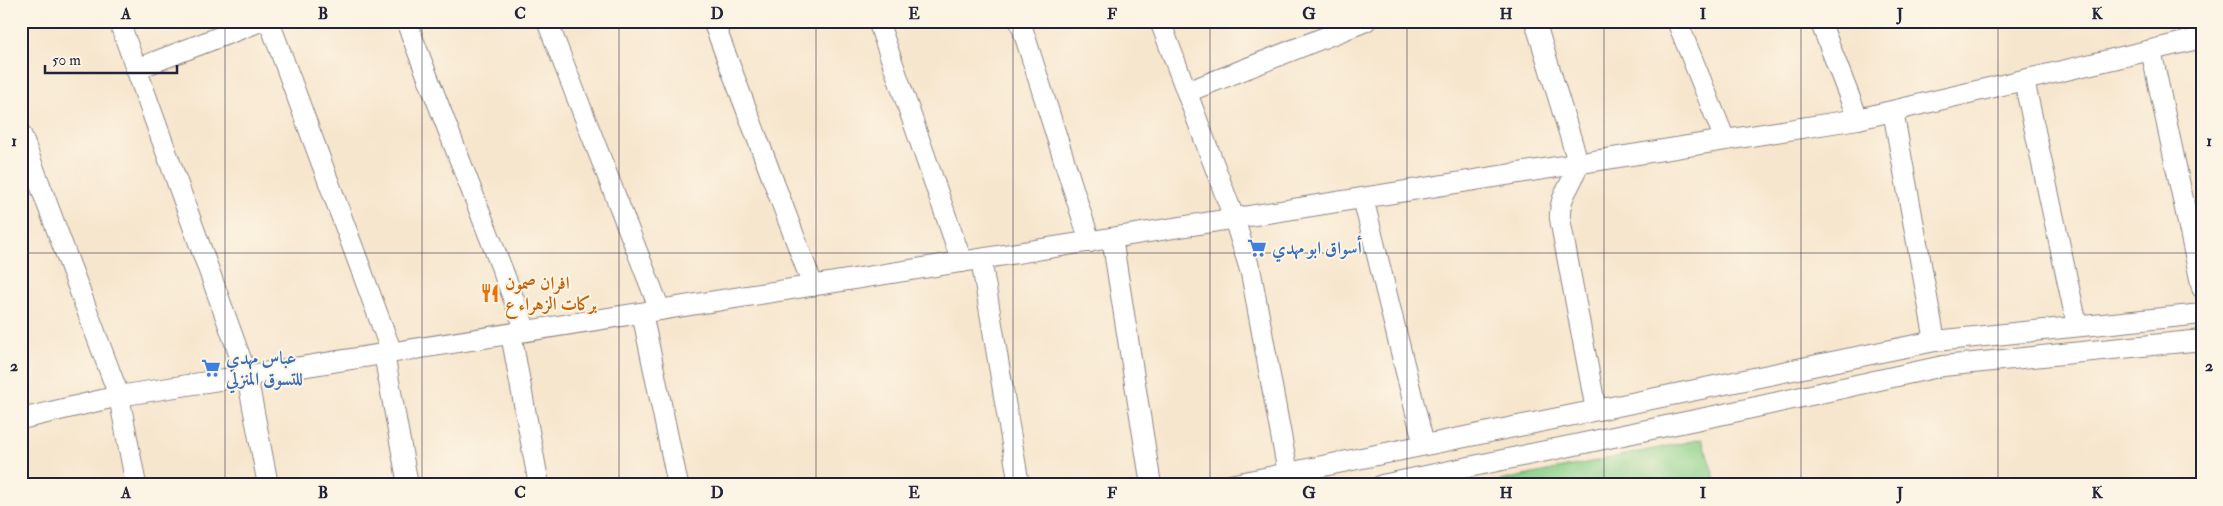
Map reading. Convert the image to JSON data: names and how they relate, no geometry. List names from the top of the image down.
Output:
{
  "places": {
    "supermarket": ["أسواق ابو مهدي", "عباس مهدي للتسوق المنزلي"],
    "restaurant": ["افران صمون بركات الزهراء ع"]
  },
  "scale_bar": "50 m",
  "grid": {
    "columns": [
      "A",
      "B",
      "C",
      "D",
      "E",
      "F",
      "G",
      "H",
      "I",
      "J",
      "K"
    ],
    "rows": ["1", "2"]
  }
}
